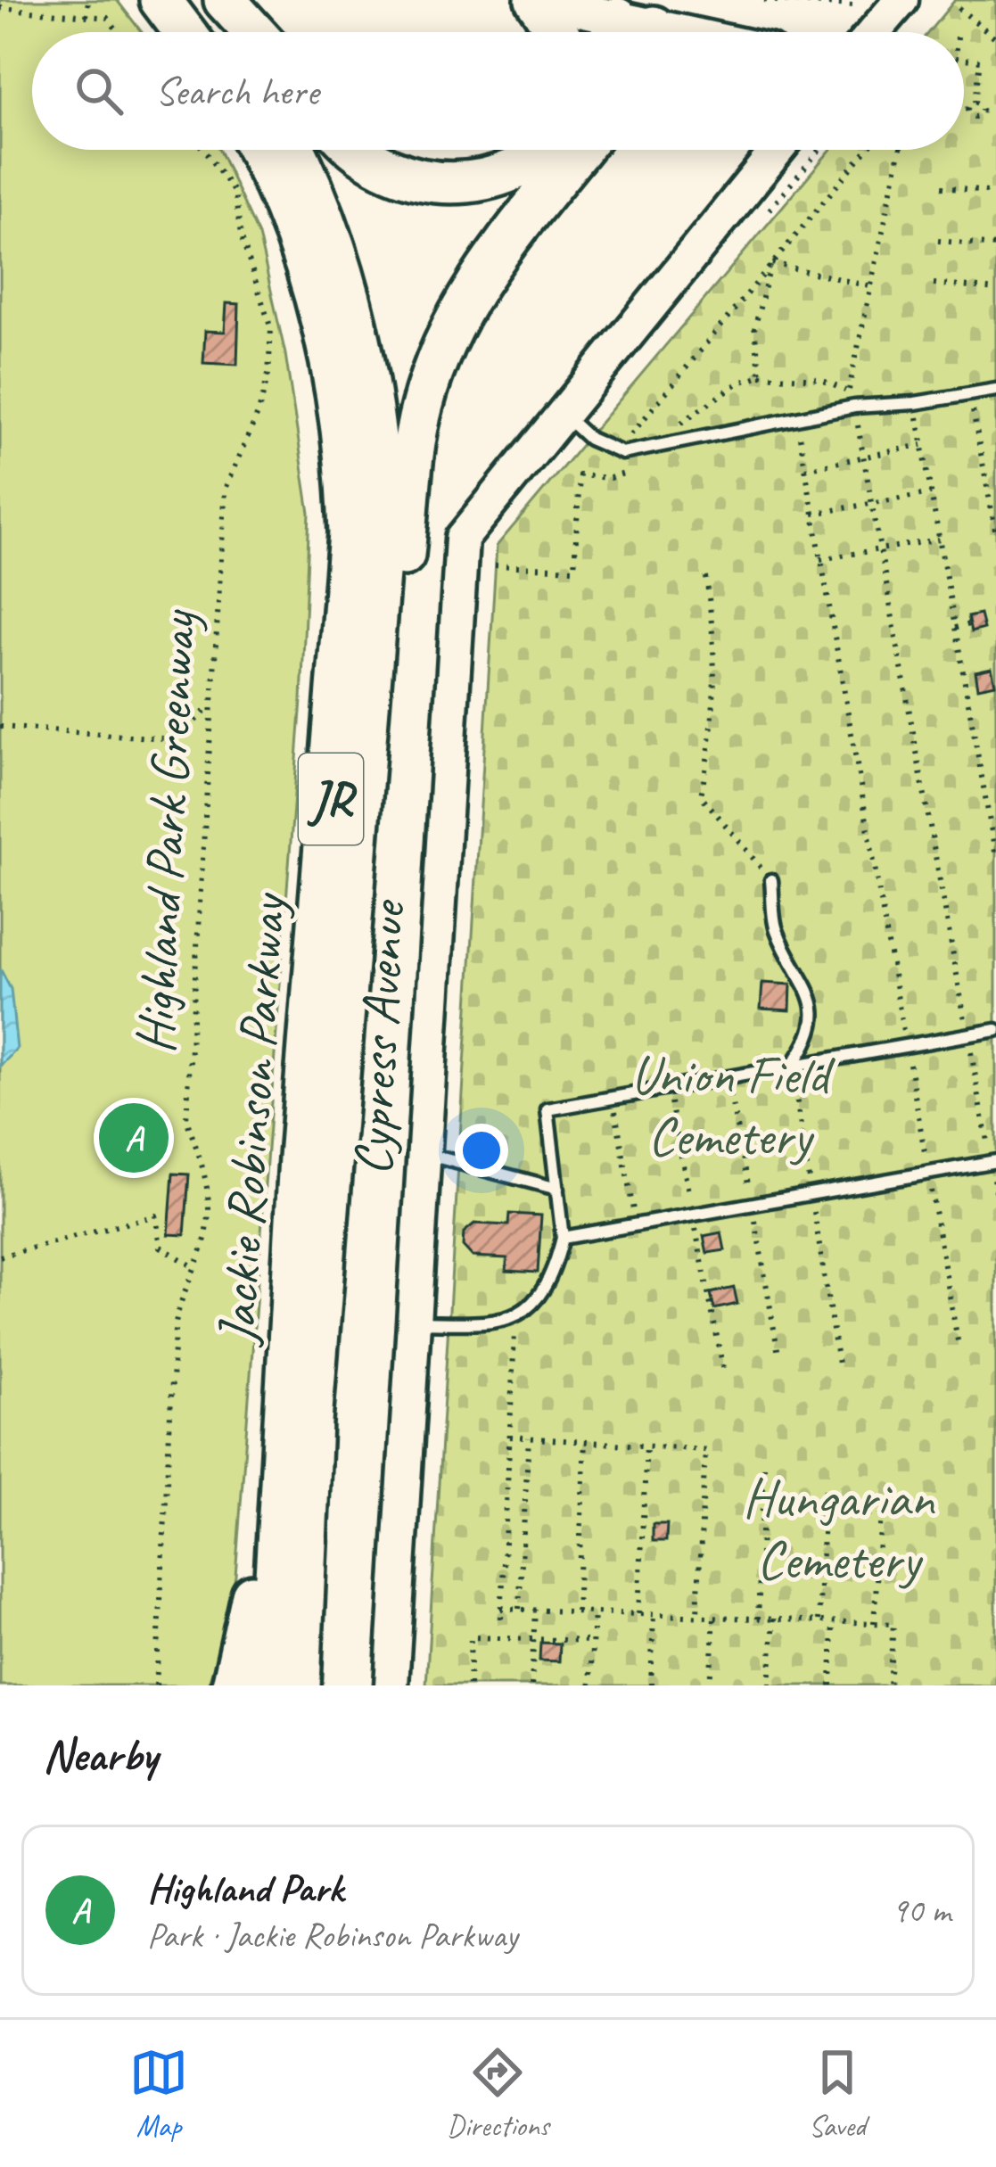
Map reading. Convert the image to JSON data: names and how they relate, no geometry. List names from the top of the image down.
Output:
{
  "streets": {
    "highway": ["JR", "Jackie Robinson Parkway"],
    "street": ["Cypress Avenue"],
    "path": ["Highland Park Greenway"]
  },
  "parks": ["Union Field Cemetery", "Hungarian Cemetery"],
  "page": {
    "search": "Search here",
    "pins": "A",
    "heading": "Nearby",
    "list": [
      {
        "mark": "A",
        "name": "Highland Park",
        "note": "Park · Jackie Robinson Parkway",
        "value": "90 m"
      }
    ],
    "nav": ["Map", "Directions", "Saved"]
  }
}
